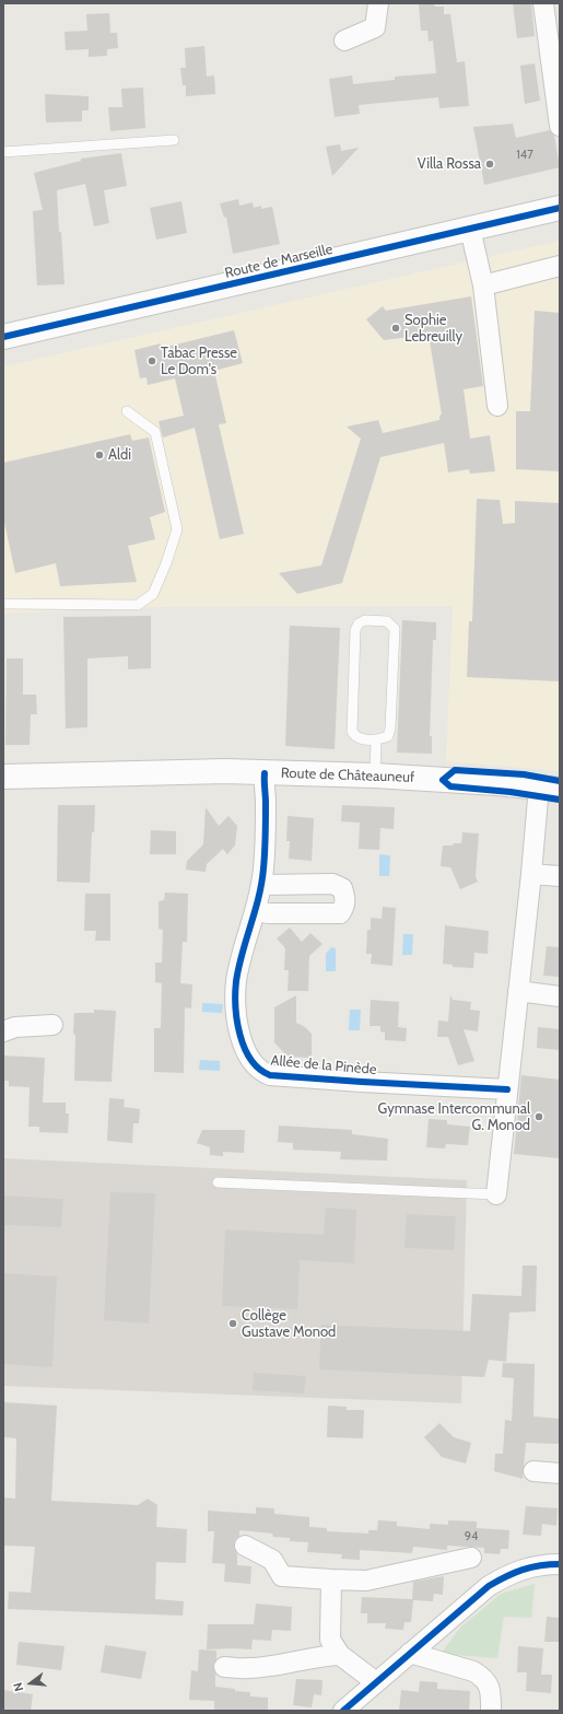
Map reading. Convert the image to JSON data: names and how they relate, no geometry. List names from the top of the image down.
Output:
{
  "streets": {
    "main road": ["Route de Marseille", "Route de Châteauneuf"],
    "street": ["Allée de la Pinède"]
  },
  "crossings": [
    ["Route de Châteauneuf", "Allée de la Pinède"]
  ],
  "places": [
    "Villa Rossa",
    "Sophie Lebreuilly",
    "Tabac Presse Le Dom's",
    "Aldi",
    "Gymnase Intercommunal G. Monod",
    "Collège Gustave Monod"
  ],
  "house_numbers": ["147", "94"],
  "north": "left"
}
